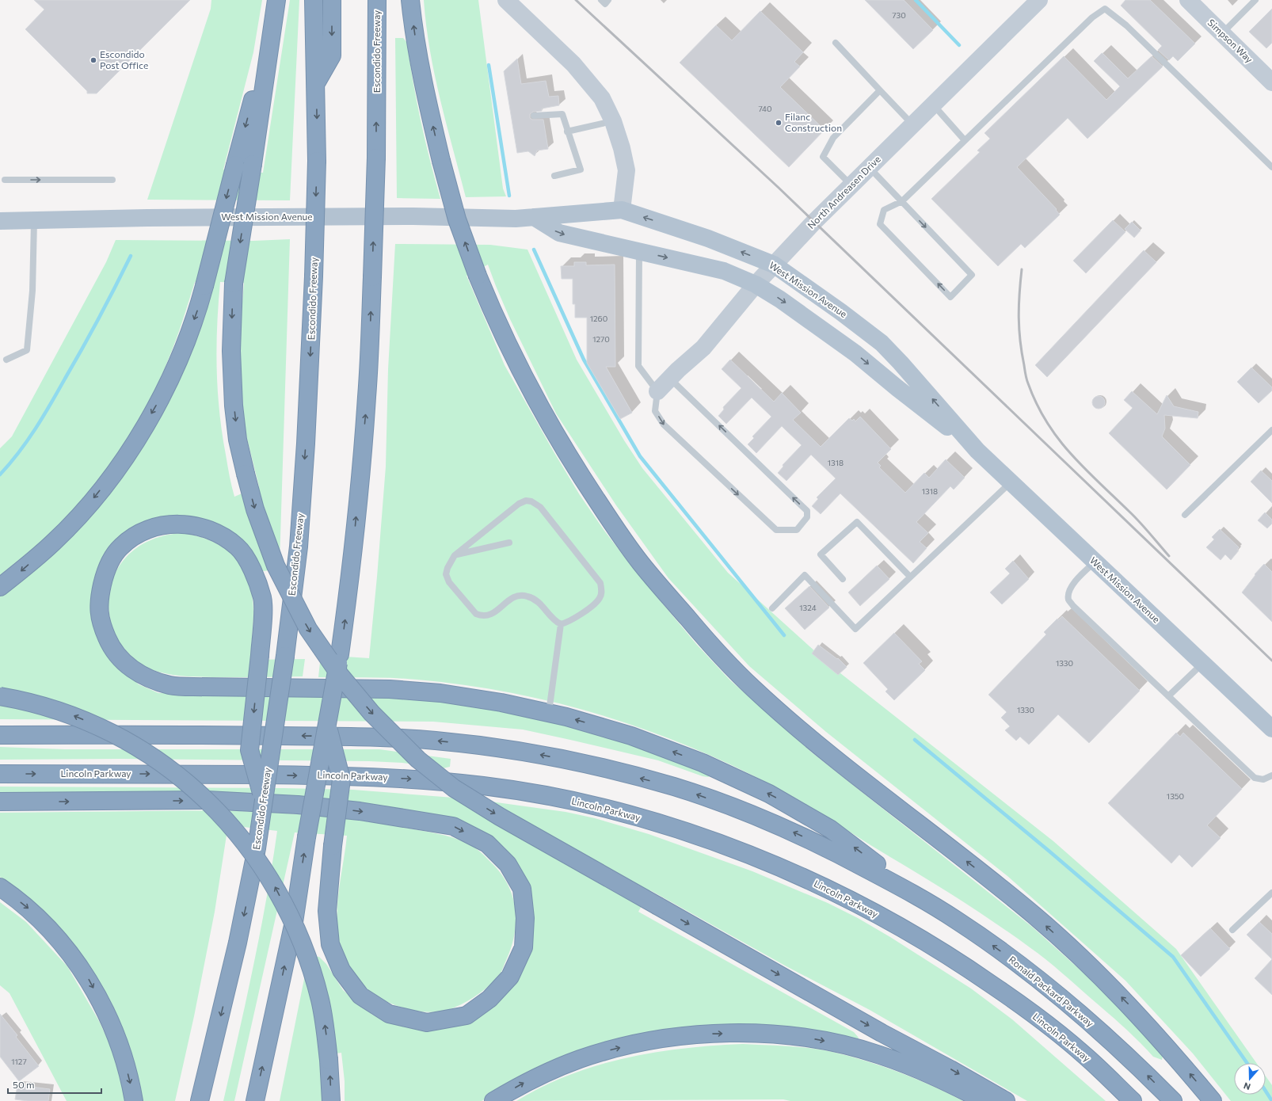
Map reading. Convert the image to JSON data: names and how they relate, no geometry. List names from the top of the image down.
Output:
{
  "streets": {
    "highway": ["Escondido Freeway", "Lincoln Parkway", "Ronald Packard Parkway"],
    "main road": ["West Mission Avenue"],
    "street": ["Simpson Way", "North Andreasen Drive"]
  },
  "crossings": [
    ["North Andreasen Drive", "West Mission Avenue"]
  ],
  "places": ["Escondido Post Office", "Filanc Construction"],
  "house_numbers": [
    "730",
    "740",
    "1260",
    "1270",
    "1318",
    "1318",
    "1324",
    "1330",
    "1330",
    "1350",
    "1127"
  ],
  "scale_bar": "50 m",
  "north": "bottom"
}
